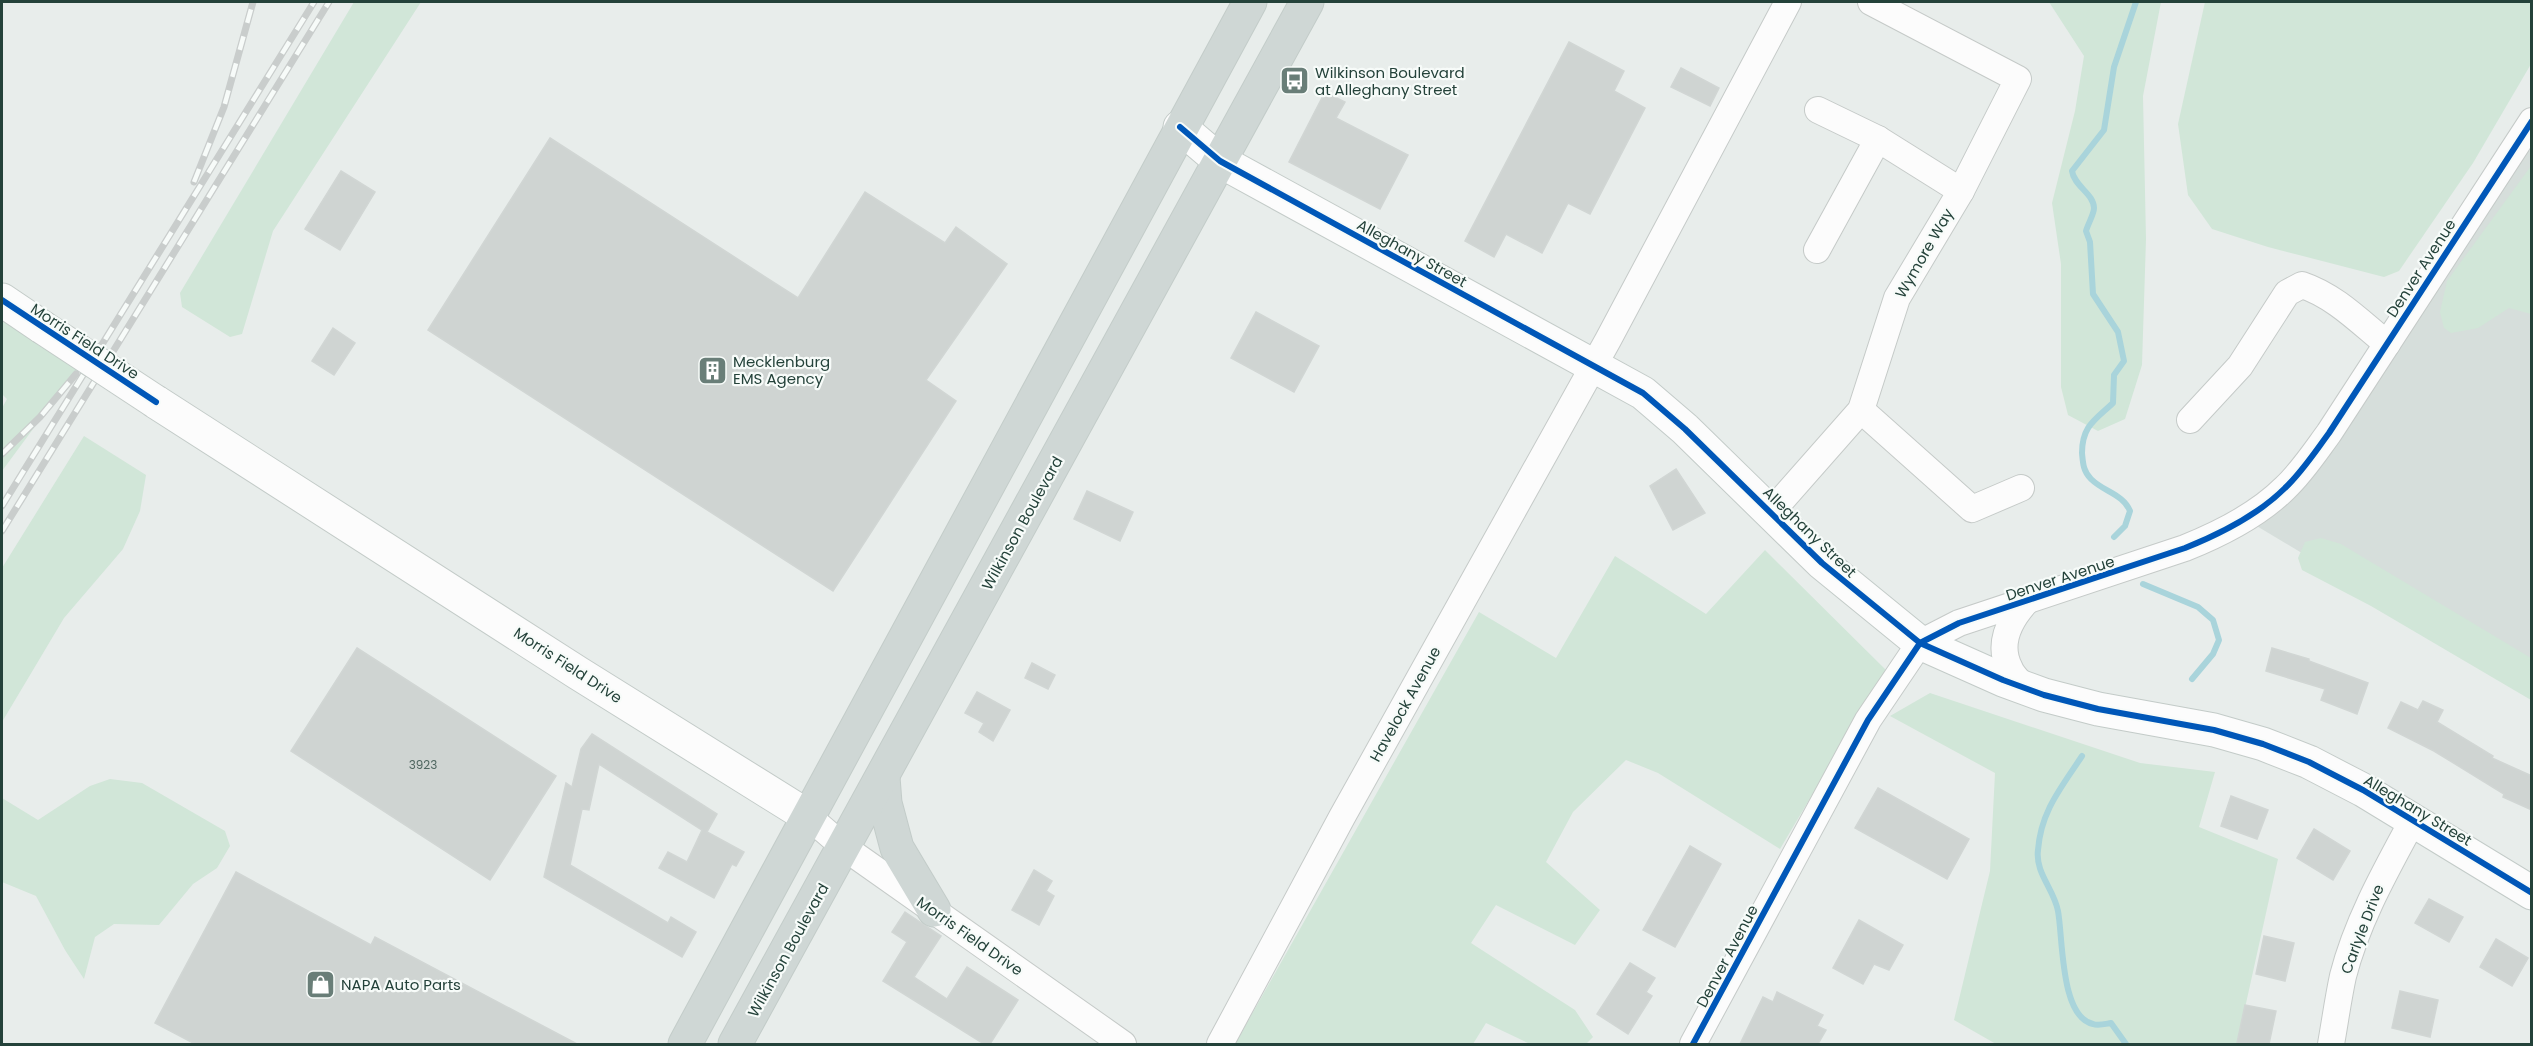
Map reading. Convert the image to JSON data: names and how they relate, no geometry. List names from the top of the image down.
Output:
{
  "streets": {
    "main road": ["Wilkinson Boulevard"],
    "street": [
      "Alleghany Street",
      "Wymore Way",
      "Denver Avenue",
      "Morris Field Drive",
      "Havelock Avenue",
      "Carlyle Drive"
    ]
  },
  "crossings": [
    ["Alleghany Street", "Wymore Way"],
    ["Alleghany Street", "Denver Avenue"],
    ["Alleghany Street", "Wilkinson Boulevard"],
    ["Alleghany Street", "Havelock Avenue"],
    ["Alleghany Street", "Carlyle Drive"],
    ["Morris Field Drive", "Wilkinson Boulevard"]
  ],
  "places": {
    "bus stop": ["Wilkinson Boulevard at Alleghany Street"],
    "building": ["Mecklenburg EMS Agency"],
    "shop": ["NAPA Auto Parts"]
  },
  "house_numbers": ["3923"]
}
